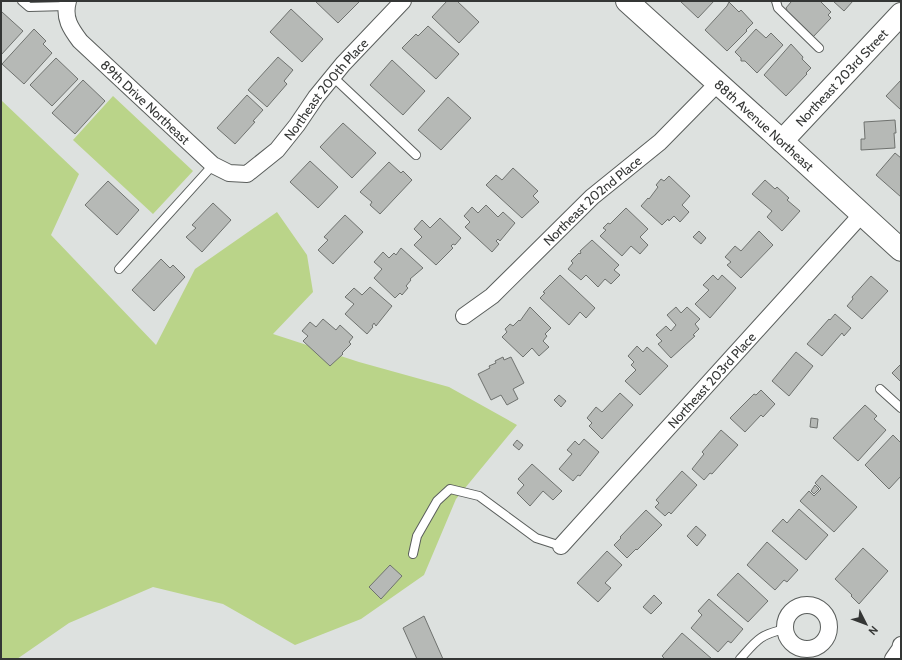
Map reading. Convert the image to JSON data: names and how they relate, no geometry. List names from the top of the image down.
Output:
{
  "streets": {
    "street": [
      "Northeast 203rd Street",
      "Northeast 200th Place",
      "89th Drive Northeast",
      "88th Avenue Northeast",
      "Northeast 202nd Place",
      "Northeast 203rd Place"
    ]
  },
  "crossings": [
    ["Northeast 203rd Street", "88th Avenue Northeast"],
    ["Northeast 200th Place", "89th Drive Northeast"],
    ["88th Avenue Northeast", "Northeast 202nd Place"],
    ["88th Avenue Northeast", "Northeast 203rd Place"]
  ],
  "north": "bottom right"
}
